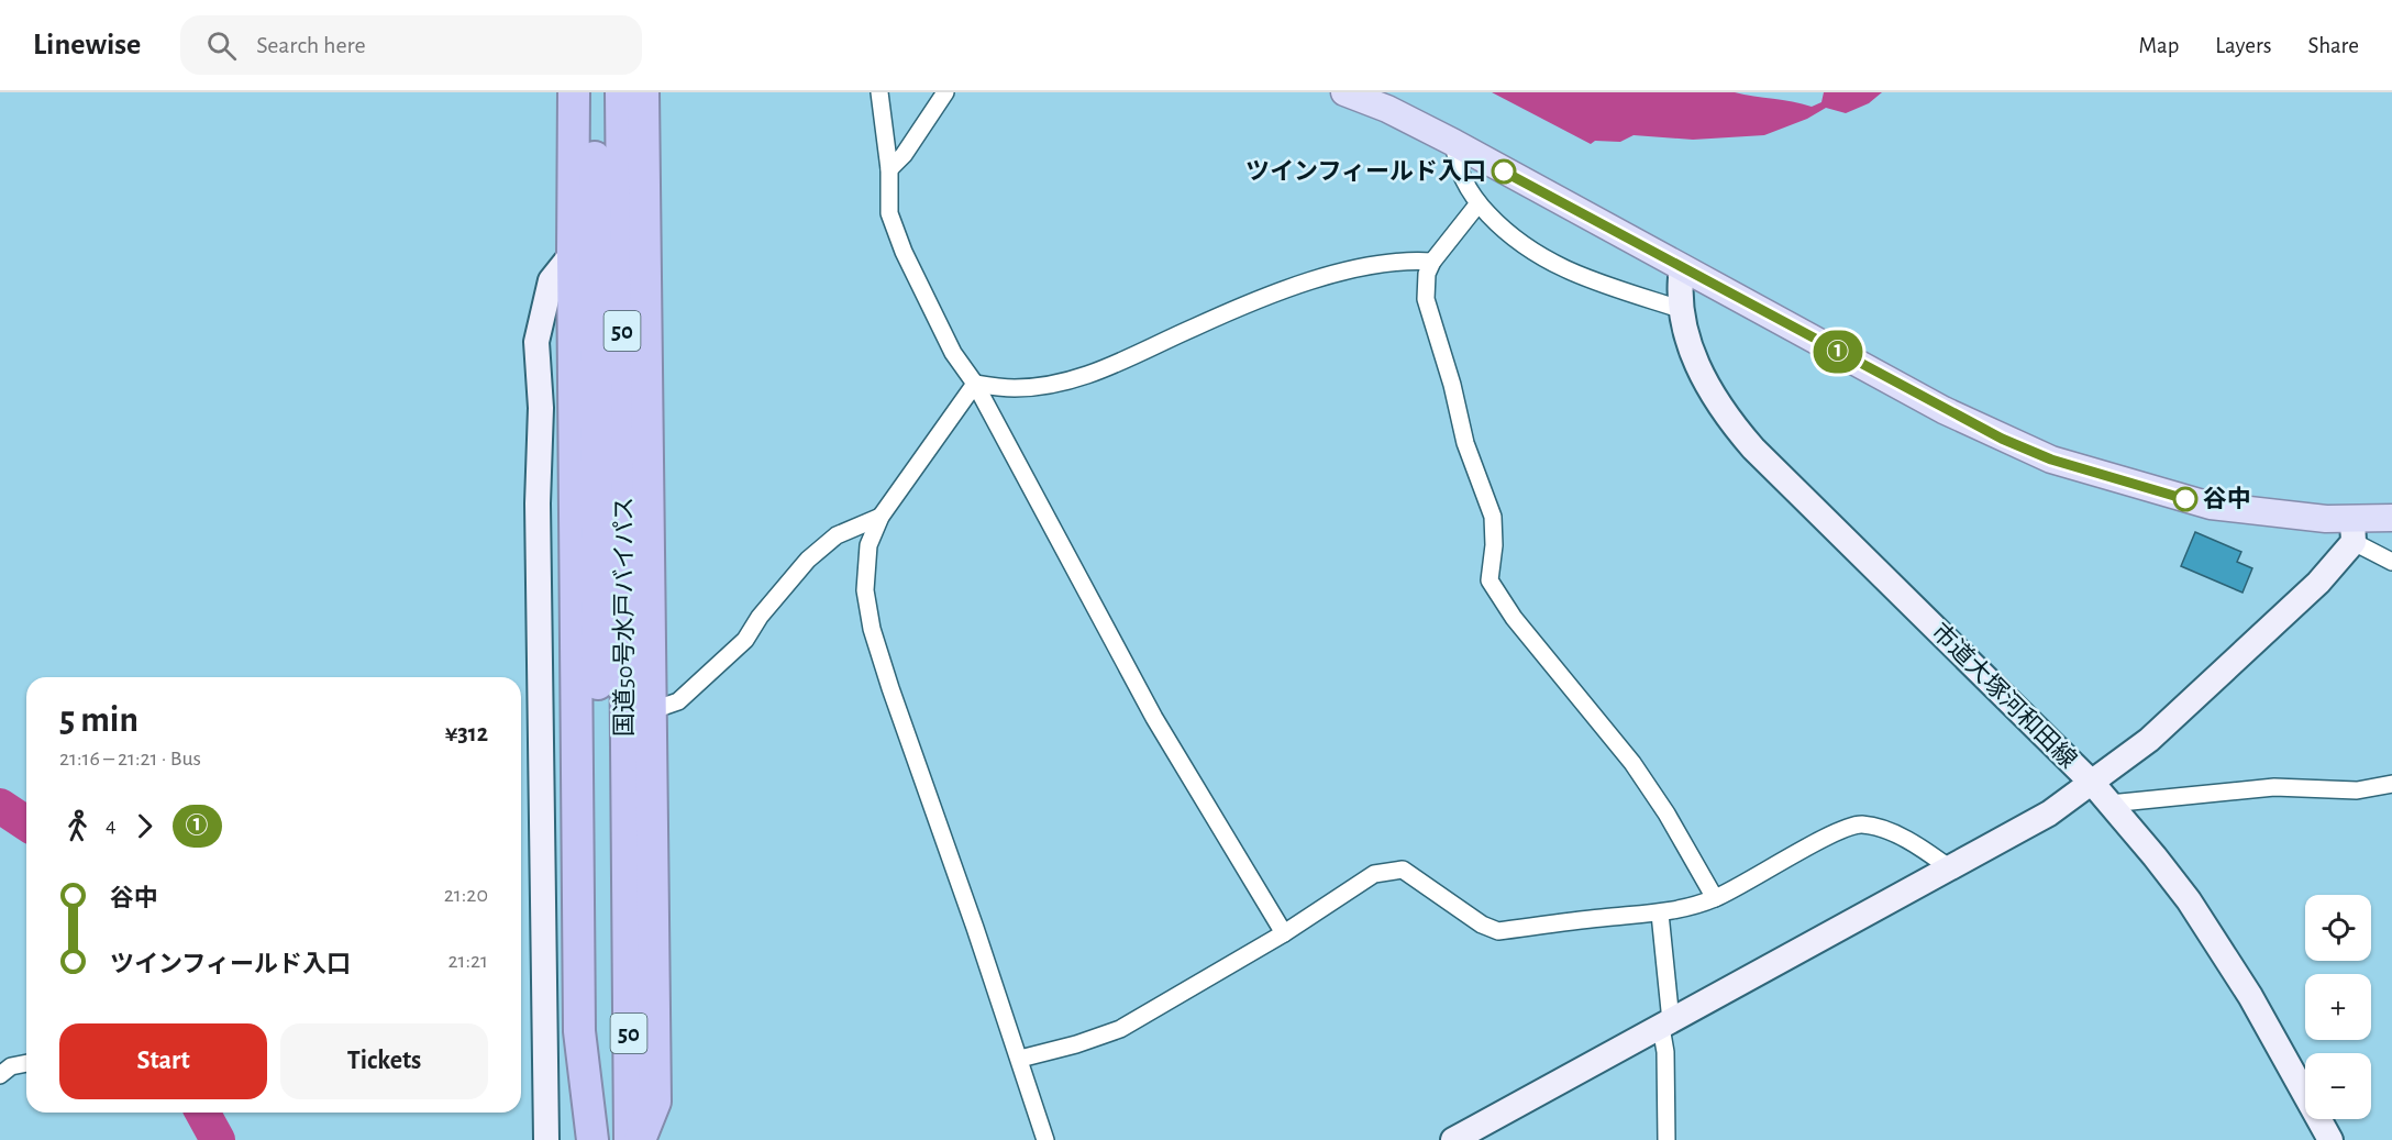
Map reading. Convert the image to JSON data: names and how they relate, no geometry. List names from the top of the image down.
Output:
{
  "streets": {
    "highway": ["50", "国道50号水戸バイパス"],
    "street": ["市道大塚河和田線"]
  },
  "places": ["ツインフィールド入口", "谷中"],
  "lines": ["bus line ①"],
  "page": {
    "header": "Linewise",
    "search": "Search here",
    "nav": ["Map", "Layers", "Share"],
    "on_map": "①",
    "heading": ["5 min", "21:16 – 21:21 · Bus", "¥312"],
    "legs": ["4", "①"],
    "list": [
      {
        "name": "谷中",
        "value": "21:20"
      },
      {
        "name": "ツインフィールド入口",
        "value": "21:21"
      }
    ],
    "map_buttons": ["+", "−"],
    "buttons": ["Start", "Tickets"]
  }
}
